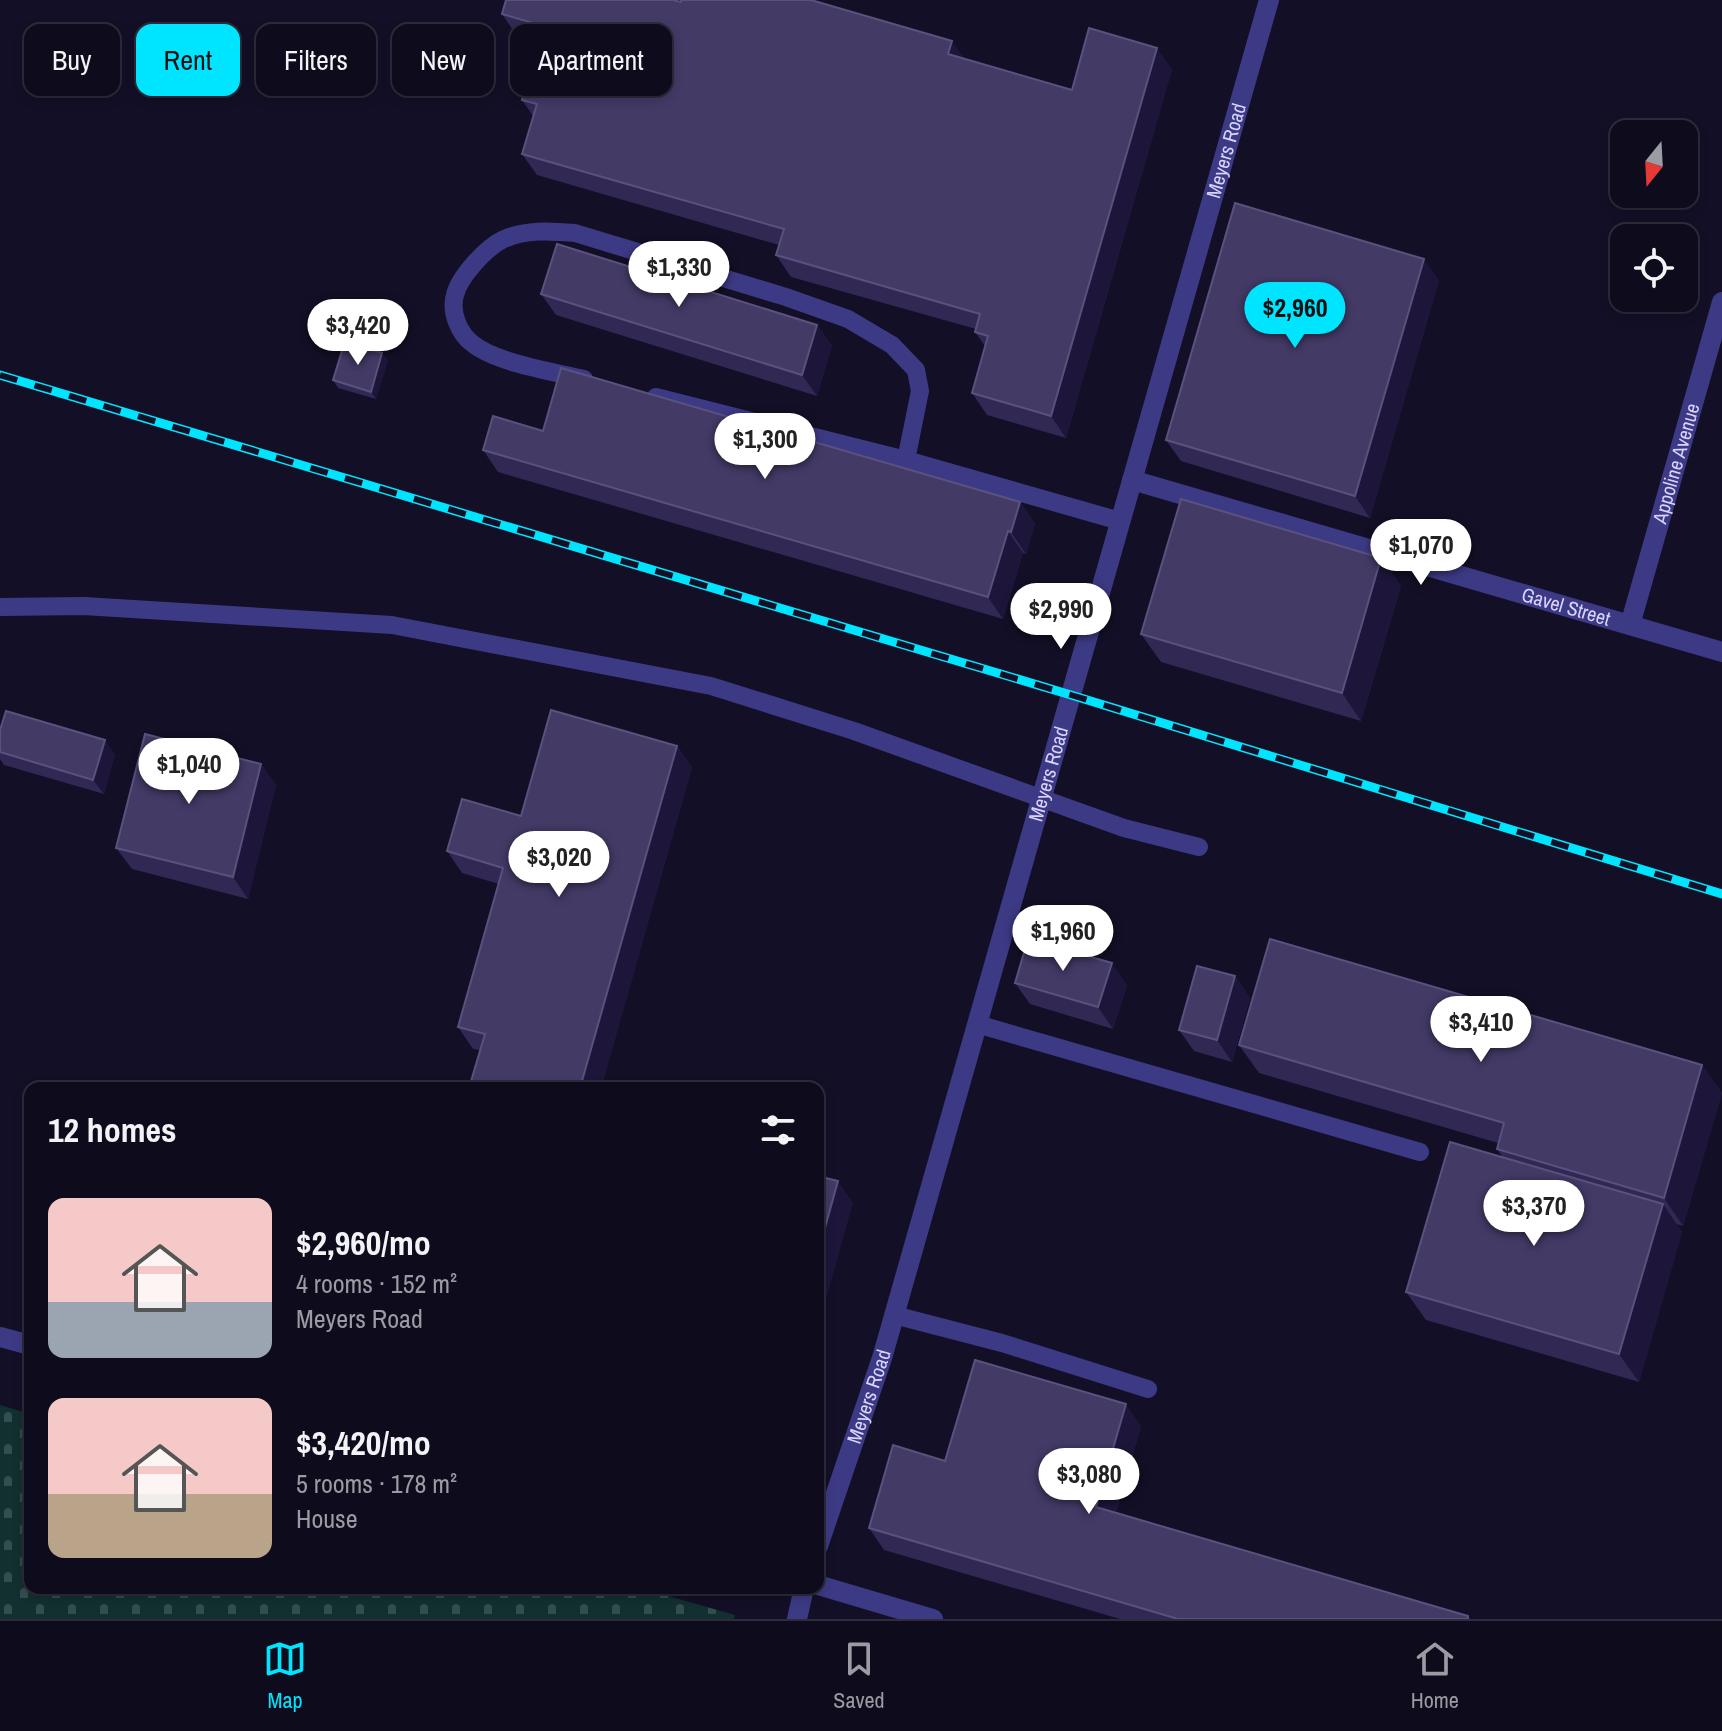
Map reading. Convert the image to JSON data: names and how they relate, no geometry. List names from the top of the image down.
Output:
{
  "streets": {
    "street": ["Meyers Road", "Appoline Avenue", "Gavel Street"]
  },
  "crossings": [
    ["Meyers Road", "Gavel Street"],
    ["Appoline Avenue", "Gavel Street"]
  ],
  "north": "bottom",
  "page": {
    "chip": [
      "Buy",
      "Rent",
      "Filters",
      "New",
      "Apartment"
    ],
    "price": [
      "$1,330",
      "$2,960",
      "$3,420",
      "$1,300",
      "$1,070",
      "$2,990",
      "$1,040",
      "$3,020",
      "$1,960",
      "$3,410",
      "$3,370",
      "$3,080"
    ],
    "heading": "12 homes",
    "list": [
      {
        "name": "$2,960/mo",
        "note": "4 rooms · 152 m² · Meyers Road"
      },
      {
        "name": "$3,420/mo",
        "note": "5 rooms · 178 m² · House"
      }
    ],
    "tabs": ["Map", "Saved", "Home"]
  }
}
